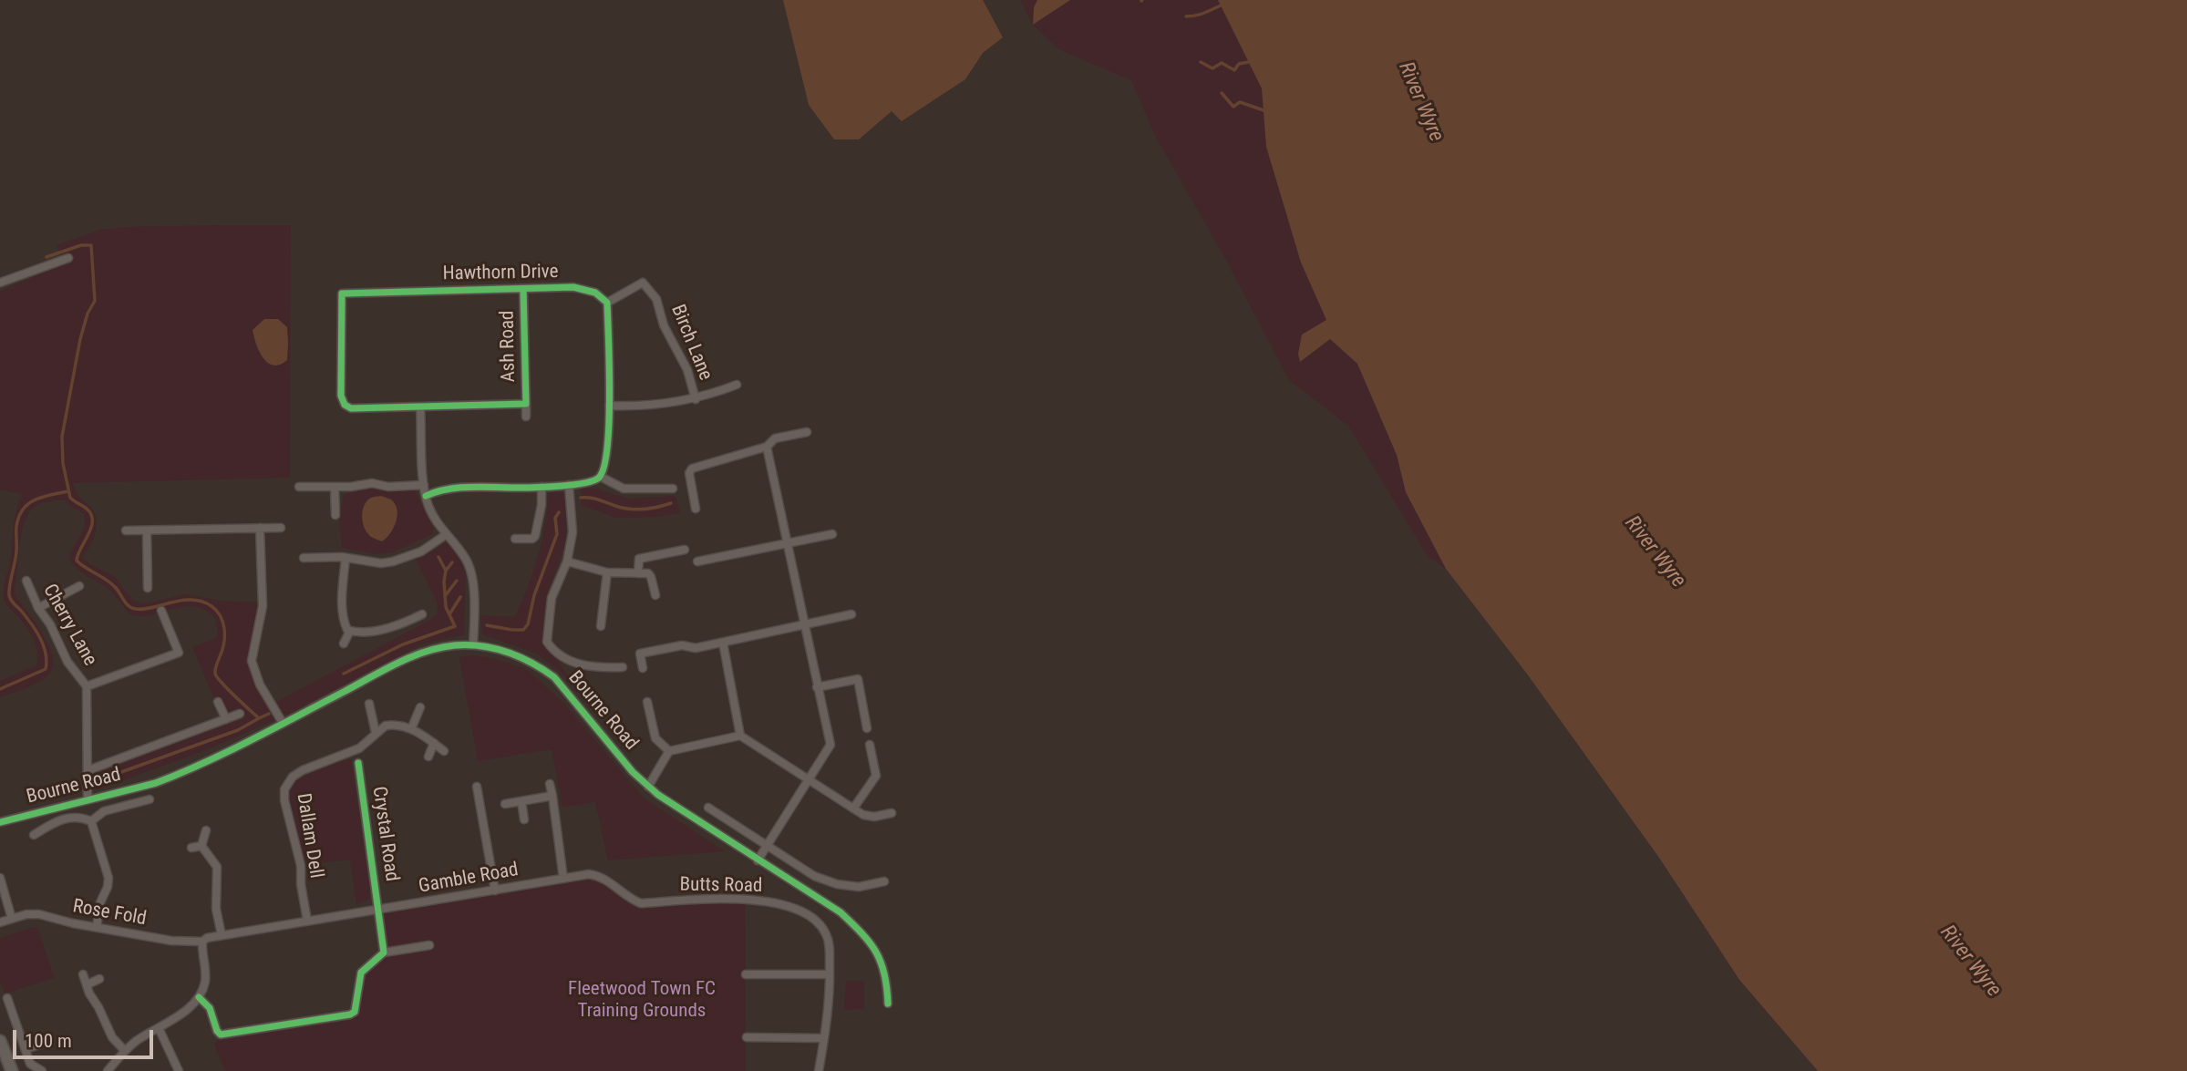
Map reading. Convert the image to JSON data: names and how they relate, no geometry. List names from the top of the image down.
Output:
{
  "streets": {
    "street": [
      "Hawthorn Drive",
      "Birch Lane",
      "Ash Road",
      "Cherry Lane",
      "Bourne Road",
      "Crystal Road",
      "Dallam Dell",
      "Gamble Road",
      "Butts Road",
      "Rose Fold"
    ]
  },
  "crossings": [
    ["Hawthorn Drive", "Birch Lane"],
    ["Hawthorn Drive", "Ash Road"],
    ["Cherry Lane", "Bourne Road"],
    ["Crystal Road", "Gamble Road"],
    ["Dallam Dell", "Gamble Road"],
    ["Gamble Road", "Butts Road"],
    ["Gamble Road", "Rose Fold"]
  ],
  "water": ["River Wyre"],
  "parks": ["Fleetwood Town FC Training Grounds"],
  "scale_bar": "100 m"
}
